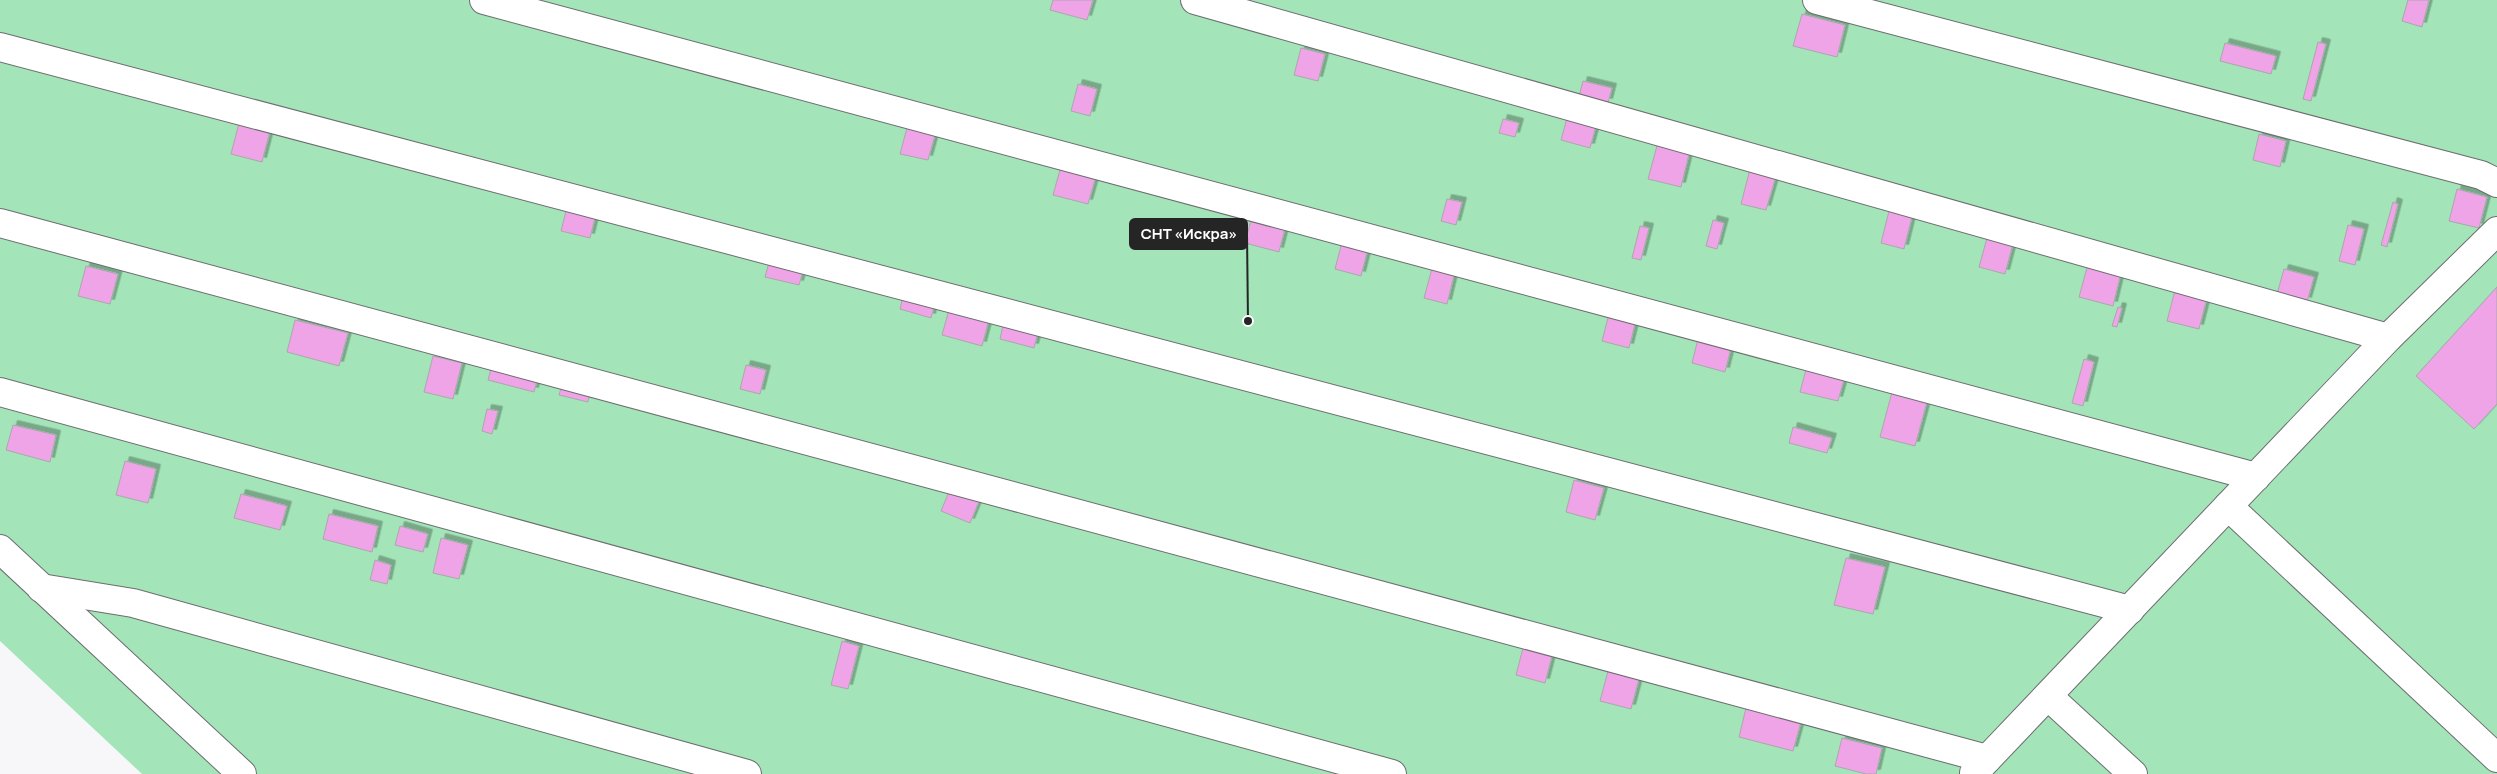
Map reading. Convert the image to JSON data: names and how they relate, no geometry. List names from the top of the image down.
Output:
{
  "places": ["СНТ «Искра»"]
}
